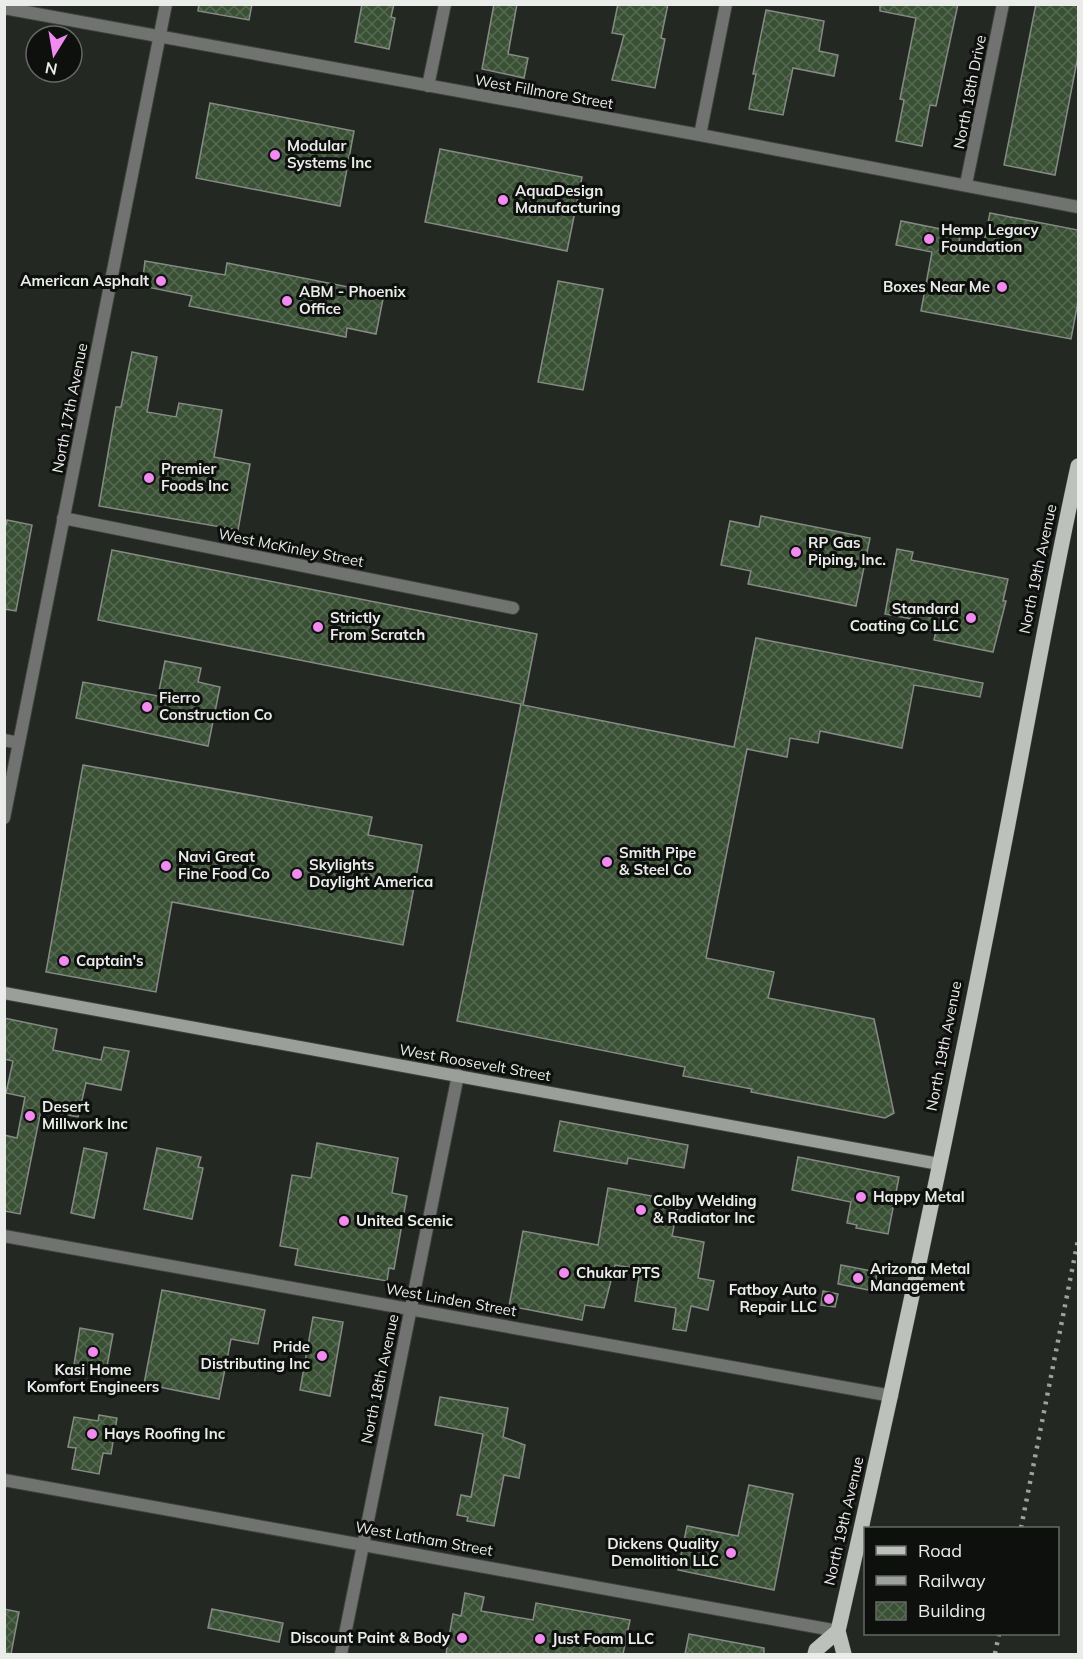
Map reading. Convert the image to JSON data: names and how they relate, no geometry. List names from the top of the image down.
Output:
{
  "streets": {
    "main road": ["North 19th Avenue"],
    "street": [
      "West Fillmore Street",
      "North 18th Drive",
      "North 17th Avenue",
      "West McKinley Street",
      "West Roosevelt Street",
      "West Linden Street",
      "North 18th Avenue",
      "West Latham Street"
    ]
  },
  "crossings": [
    ["West Fillmore Street", "North 18th Drive"],
    ["West Fillmore Street", "North 17th Avenue"],
    ["North 17th Avenue", "West McKinley Street"],
    ["North 19th Avenue", "West Roosevelt Street"],
    ["North 19th Avenue", "West Linden Street"],
    ["North 19th Avenue", "West Latham Street"],
    ["West Roosevelt Street", "North 18th Avenue"],
    ["West Linden Street", "North 18th Avenue"],
    ["North 18th Avenue", "West Latham Street"]
  ],
  "places": [
    "Modular Systems Inc",
    "AquaDesign Manufacturing",
    "Hemp Legacy Foundation",
    "American Asphalt",
    "Boxes Near Me",
    "ABM - Phoenix Office",
    "Premier Foods Inc",
    "RP Gas Piping, Inc.",
    "Standard Coating Co LLC",
    "Strictly From Scratch",
    "Fierro Construction Co",
    "Smith Pipe & Steel Co",
    "Navi Great Fine Food Co",
    "Skylights Daylight America",
    "Captain's",
    "Desert Millwork Inc",
    "Happy Metal",
    "Colby Welding & Radiator Inc",
    "United Scenic",
    "Chukar PTS",
    "Arizona Metal Management",
    "Fatboy Auto Repair LLC",
    "Kasi Home Komfort Engineers",
    "Pride Distributing Inc",
    "Hays Roofing Inc",
    "Dickens Quality Demolition LLC",
    "Discount Paint & Body",
    "Just Foam LLC"
  ],
  "legend": ["Road", "Railway", "Building"],
  "north": "bottom"
}
